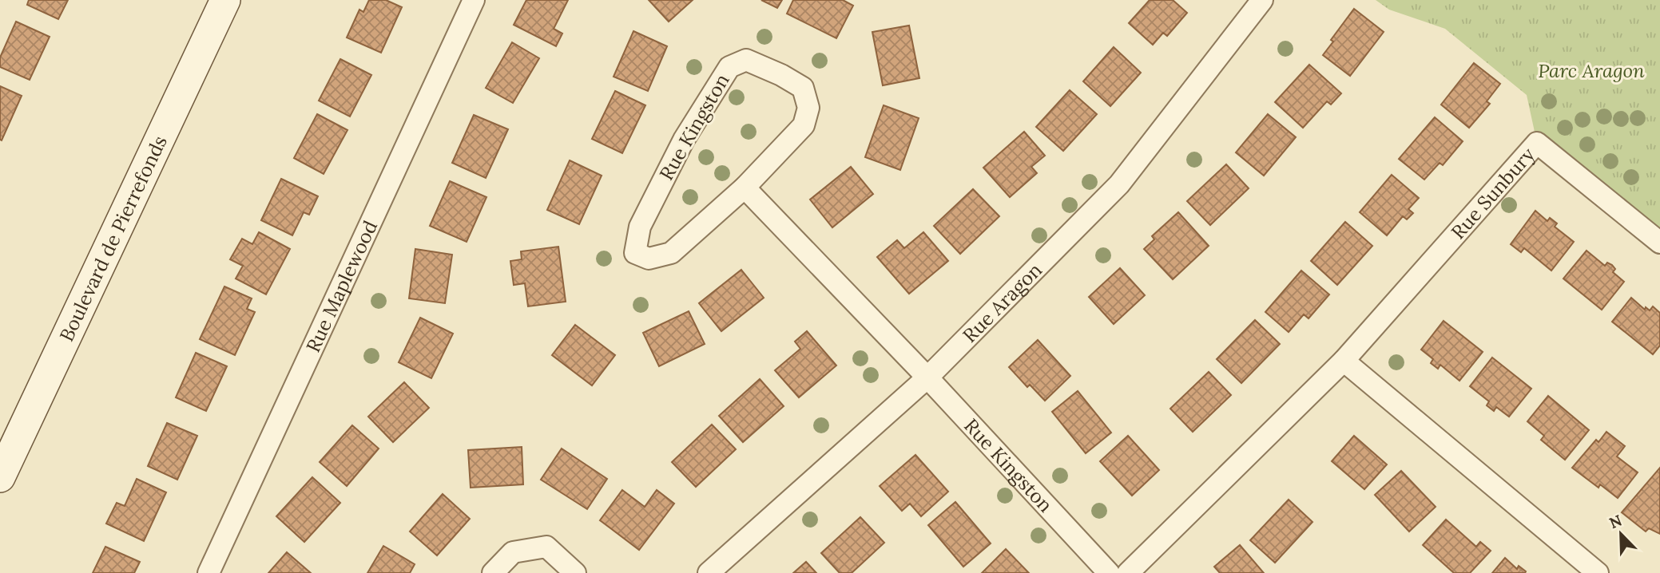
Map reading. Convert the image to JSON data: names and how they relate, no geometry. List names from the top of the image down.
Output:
{
  "streets": {
    "main road": ["Boulevard de Pierrefonds"],
    "street": [
      "Rue Kingston",
      "Rue Sunbury",
      "Rue Maplewood",
      "Rue Aragon"
    ]
  },
  "crossings": [
    ["Rue Kingston", "Rue Aragon"]
  ],
  "parks": ["Parc Aragon"],
  "north": "top left"
}
